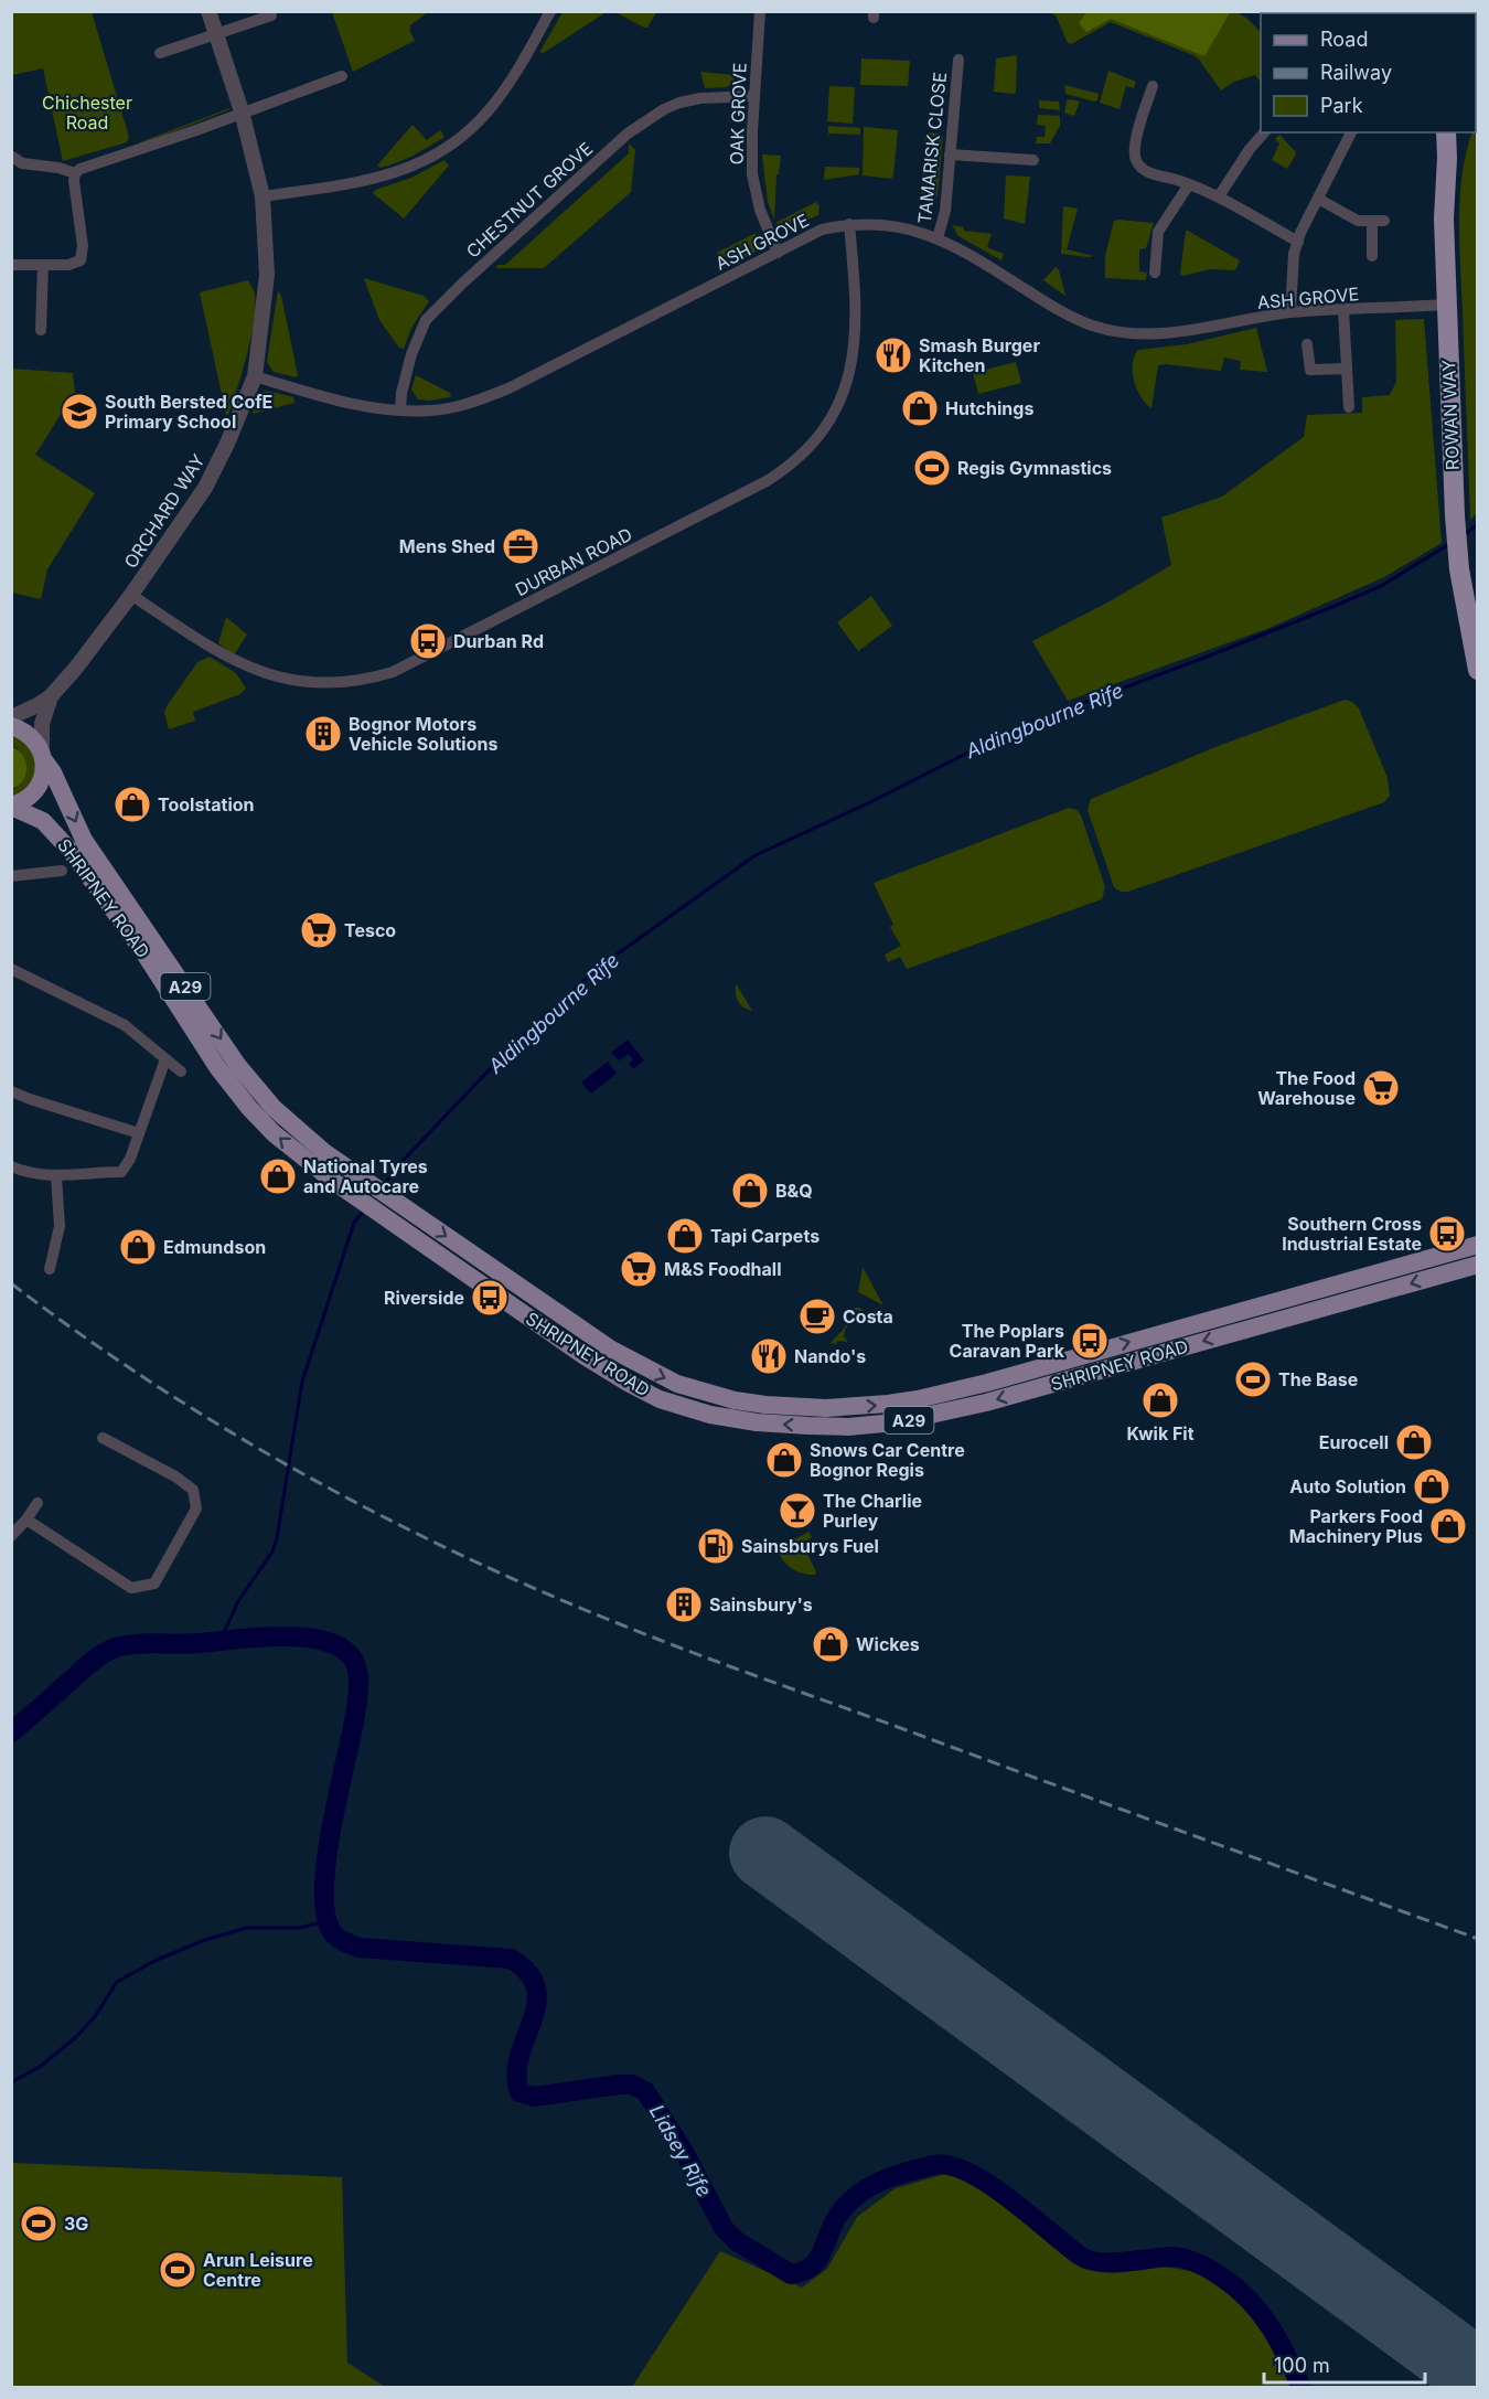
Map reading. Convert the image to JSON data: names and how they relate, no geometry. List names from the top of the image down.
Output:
{
  "streets": {
    "highway": ["ROWAN WAY"],
    "main road": ["SHRIPNEY ROAD", "A29"],
    "street": [
      "OAK GROVE",
      "TAMARISK CLOSE",
      "CHESTNUT GROVE",
      "ASH GROVE",
      "ORCHARD WAY",
      "DURBAN ROAD"
    ]
  },
  "crossings": [
    ["OAK GROVE", "CHESTNUT GROVE"],
    ["OAK GROVE", "ASH GROVE"],
    ["TAMARISK CLOSE", "ASH GROVE"],
    ["CHESTNUT GROVE", "ASH GROVE"],
    ["ASH GROVE", "ROWAN WAY"],
    ["ASH GROVE", "ORCHARD WAY"],
    ["ASH GROVE", "DURBAN ROAD"],
    ["ORCHARD WAY", "DURBAN ROAD"]
  ],
  "water": ["Aldingbourne Rife", "Lidsey Rife"],
  "parks": ["Chichester Road"],
  "places": {
    "restaurant": ["Smash Burger Kitchen", "Nando's"],
    "shop": [
      "Hutchings",
      "Toolstation",
      "National Tyres and Autocare",
      "B&Q",
      "Tapi Carpets",
      "Edmundson",
      "Kwik Fit",
      "Eurocell",
      "Snows Car Centre Bognor Regis",
      "Auto Solution",
      "Parkers Food Machinery Plus",
      "Wickes"
    ],
    "school or university": ["South Bersted CofE Primary School"],
    "sports": [
      "Regis Gymnastics",
      "The Base",
      "3G",
      "Arun Leisure Centre"
    ],
    "office": ["Mens Shed"],
    "bus stop": [
      "Durban Rd",
      "Southern Cross Industrial Estate",
      "Riverside",
      "The Poplars Caravan Park"
    ],
    "building": ["Bognor Motors Vehicle Solutions", "Sainsbury's"],
    "supermarket": ["Tesco", "The Food Warehouse", "M&S Foodhall"],
    "cafe": ["Costa"],
    "bar": ["The Charlie Purley"],
    "fuel station": ["Sainsburys Fuel"]
  },
  "legend": ["Road", "Railway", "Park"],
  "scale_bar": "100 m"
}
